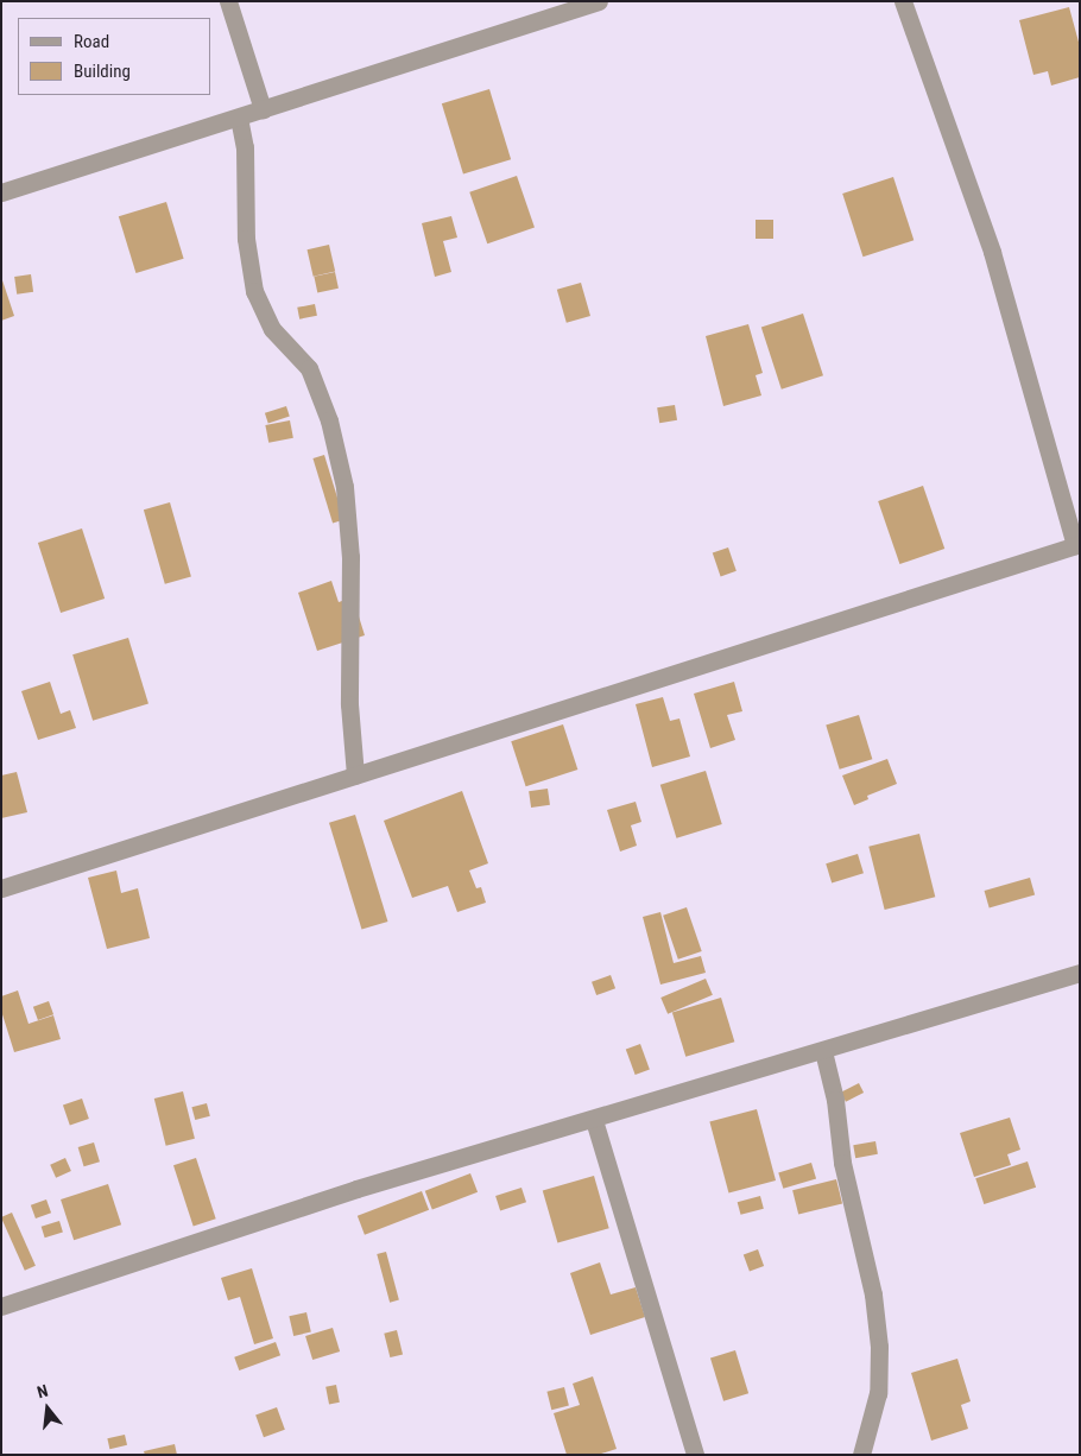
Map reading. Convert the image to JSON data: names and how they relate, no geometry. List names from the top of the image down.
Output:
{
  "legend": ["Road", "Building"],
  "north": "top"
}
